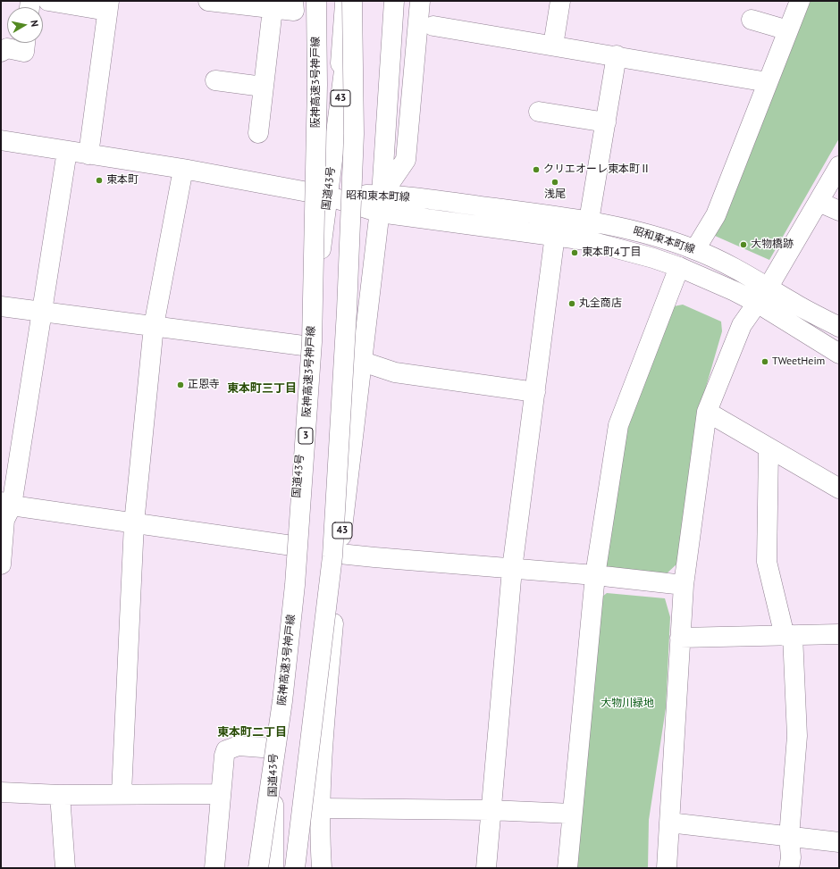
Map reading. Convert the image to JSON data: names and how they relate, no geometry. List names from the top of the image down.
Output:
{
  "streets": {
    "main road": [
      "阪神高速3号神戸線",
      "43",
      "国道43号",
      "昭和東本町線",
      "3"
    ]
  },
  "crossings": [
    ["43", "昭和東本町線"],
    ["国道43号", "昭和東本町線"]
  ],
  "districts": ["東本町三丁目", "東本町二丁目"],
  "parks": ["大物川緑地"],
  "places": [
    "クリエオーレ東本町Ⅱ",
    "東本町",
    "浅尾",
    "大物橋跡",
    "東本町4丁目",
    "丸全商店",
    "TWeetHeim",
    "正恩寺"
  ],
  "north": "right"
}
